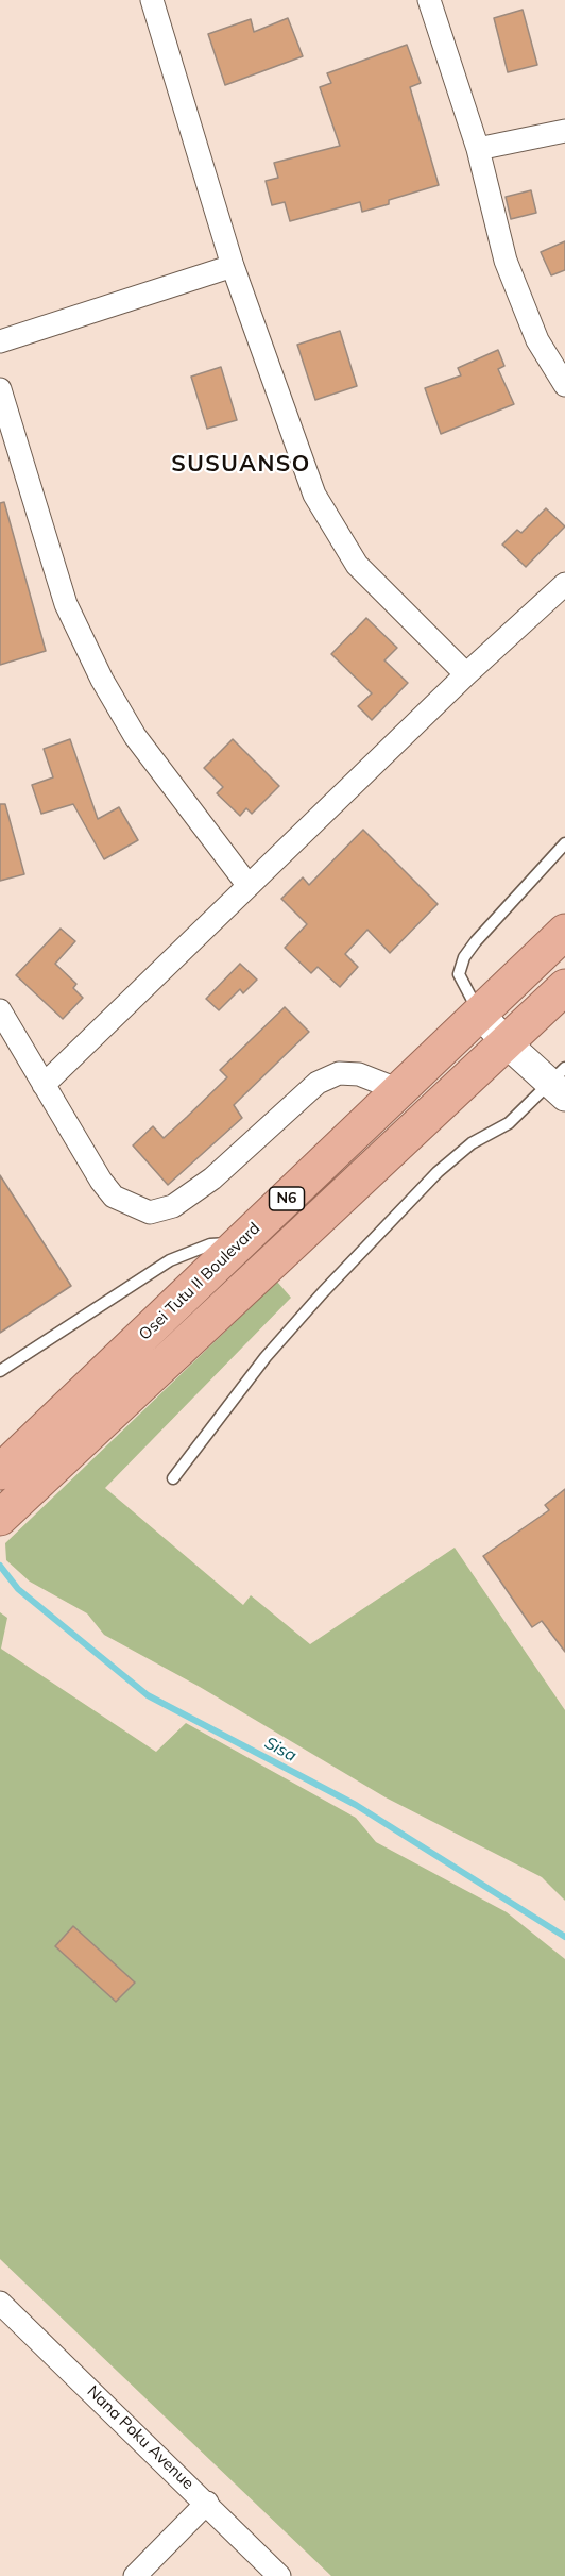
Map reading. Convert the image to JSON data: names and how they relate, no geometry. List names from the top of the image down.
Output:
{
  "streets": {
    "highway": ["N6", "Osei Tutu II Boulevard"],
    "street": ["Nana Poku Avenue"]
  },
  "districts": ["SUSUANSO"],
  "water": ["Sisa"]
}
